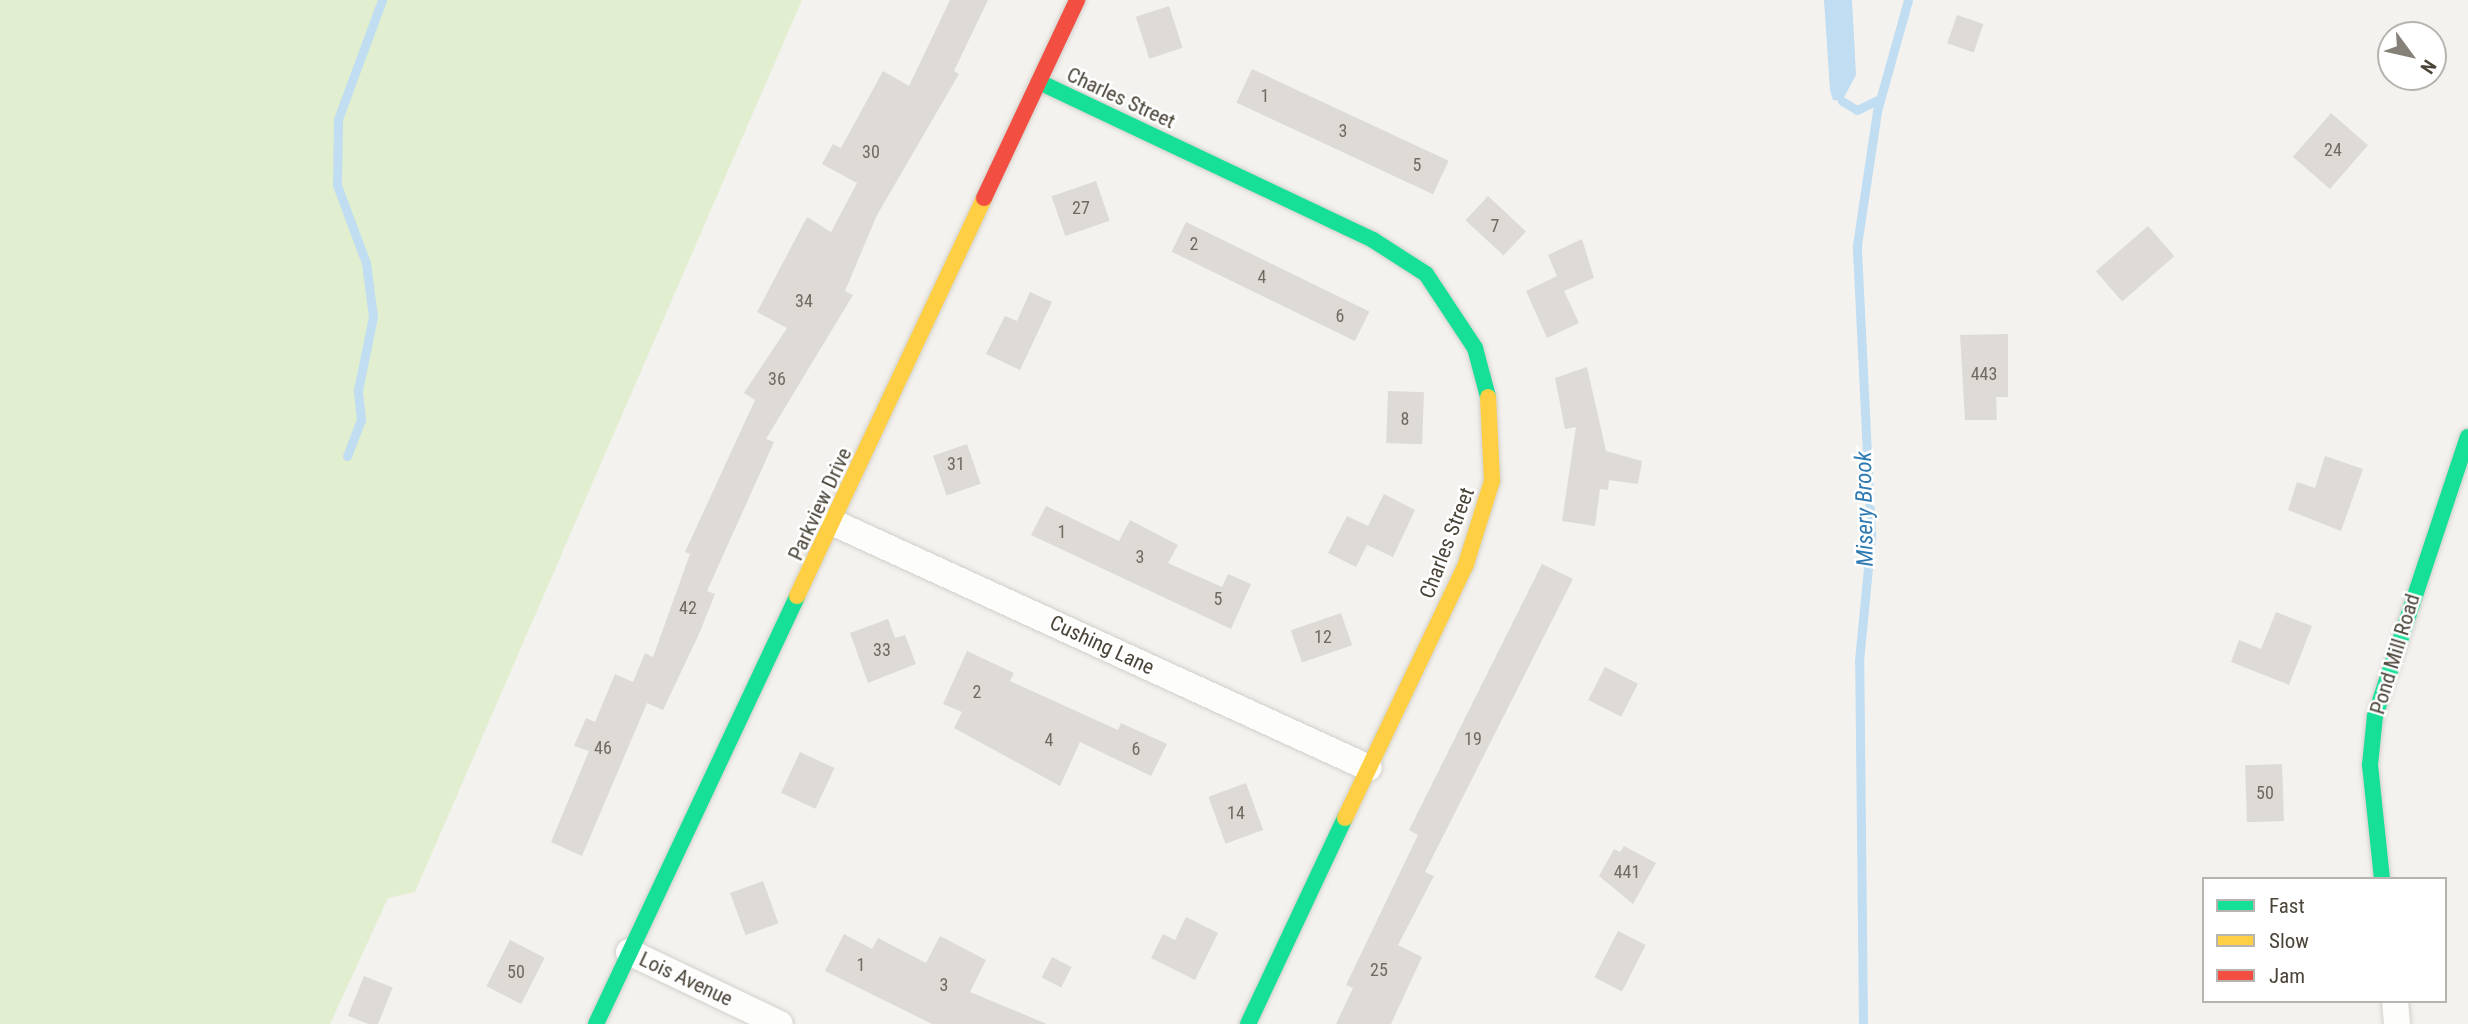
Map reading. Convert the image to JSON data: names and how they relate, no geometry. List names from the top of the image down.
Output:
{
  "streets": {
    "street": [
      "Charles Street",
      "Parkview Drive",
      "Cushing Lane",
      "Pond Mill Road",
      "Lois Avenue"
    ]
  },
  "crossings": [
    ["Charles Street", "Parkview Drive"],
    ["Charles Street", "Cushing Lane"],
    ["Parkview Drive", "Cushing Lane"],
    ["Parkview Drive", "Lois Avenue"]
  ],
  "water": ["Misery Brook"],
  "house_numbers": [
    "1",
    "3",
    "24",
    "30",
    "5",
    "27",
    "7",
    "2",
    "4",
    "34",
    "6",
    "443",
    "36",
    "8",
    "31",
    "1",
    "3",
    "5",
    "42",
    "12",
    "33",
    "2",
    "19",
    "4",
    "46",
    "6",
    "50",
    "14",
    "441",
    "1",
    "25",
    "50",
    "3"
  ],
  "legend": ["Fast", "Slow", "Jam"],
  "north": "bottom right"
}
